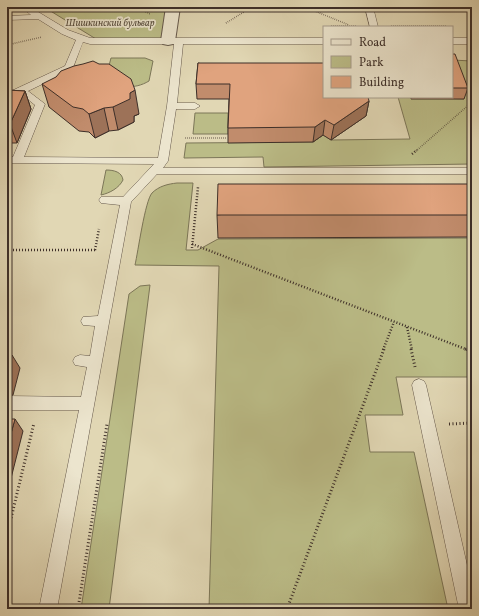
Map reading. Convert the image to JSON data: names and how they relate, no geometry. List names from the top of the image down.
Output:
{
  "parks": ["Шишкинский бульвар"],
  "legend": ["Road", "Park", "Building"]
}
